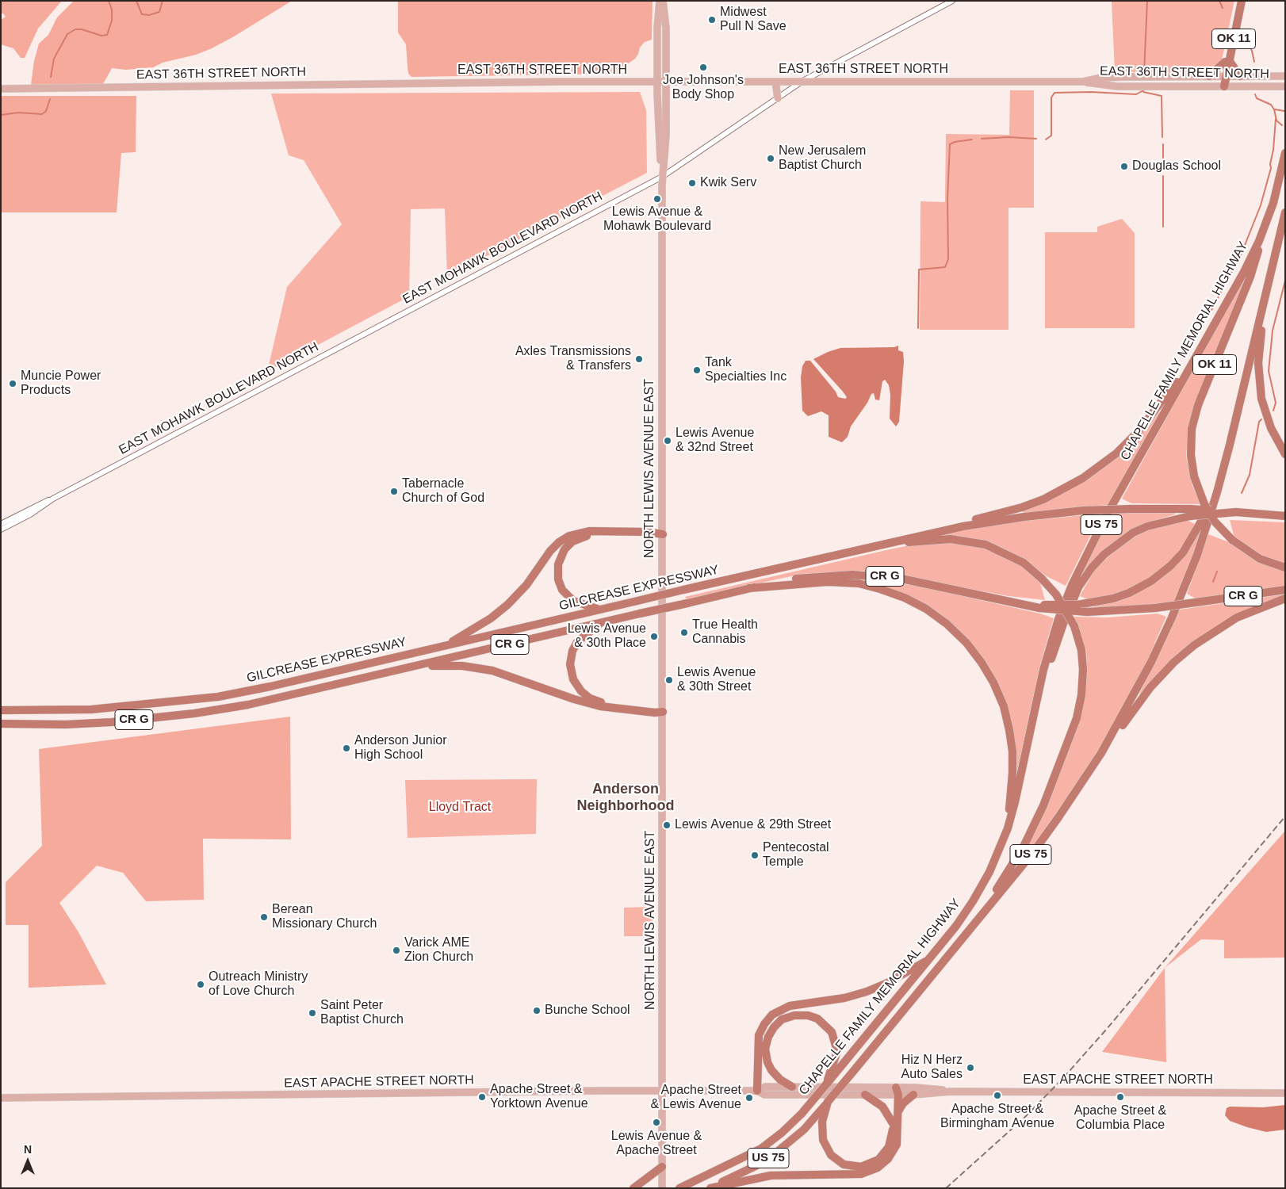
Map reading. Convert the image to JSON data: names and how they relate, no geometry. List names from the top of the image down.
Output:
{
  "streets": {
    "highway": [
      "OK 11",
      "CHAPELLE FAMILY MEMORIAL HIGHWAY",
      "US 75",
      "CR G",
      "GILCREASE EXPRESSWAY"
    ],
    "main road": ["EAST 36TH STREET NORTH", "NORTH LEWIS AVENUE EAST", "EAST APACHE STREET NORTH"],
    "street": ["EAST MOHAWK BOULEVARD NORTH"]
  },
  "crossings": [
    ["OK 11", "EAST 36TH STREET NORTH"],
    ["OK 11", "CHAPELLE FAMILY MEMORIAL HIGHWAY"],
    ["EAST 36TH STREET NORTH", "EAST MOHAWK BOULEVARD NORTH"],
    ["EAST 36TH STREET NORTH", "NORTH LEWIS AVENUE EAST"],
    ["EAST MOHAWK BOULEVARD NORTH", "NORTH LEWIS AVENUE EAST"],
    ["NORTH LEWIS AVENUE EAST", "EAST APACHE STREET NORTH"],
    ["CR G", "GILCREASE EXPRESSWAY"]
  ],
  "districts": ["Anderson Neighborhood"],
  "parks": ["Lloyd Tract"],
  "places": [
    "Midwest Pull N Save",
    "Joe Johnson's Body Shop",
    "New Jerusalem Baptist Church",
    "Douglas School",
    "Kwik Serv",
    "Lewis Avenue & Mohawk Boulevard",
    "Axles Transmissions & Transfers",
    "Tank Specialties Inc",
    "Muncie Power Products",
    "Lewis Avenue & 32nd Street",
    "Tabernacle Church of God",
    "True Health Cannabis",
    "Lewis Avenue & 30th Place",
    "Lewis Avenue & 30th Street",
    "Anderson Junior High School",
    "Lewis Avenue & 29th Street",
    "Pentecostal Temple",
    "Berean Missionary Church",
    "Varick AME Zion Church",
    "Outreach Ministry of Love Church",
    "Bunche School",
    "Saint Peter Baptist Church",
    "Hiz N Herz Auto Sales",
    "Apache Street & Birmingham Avenue",
    "Apache Street & Yorktown Avenue",
    "Apache Street & Columbia Place",
    "Apache Street & Lewis Avenue",
    "Lewis Avenue & Apache Street"
  ],
  "north": "top"
}
